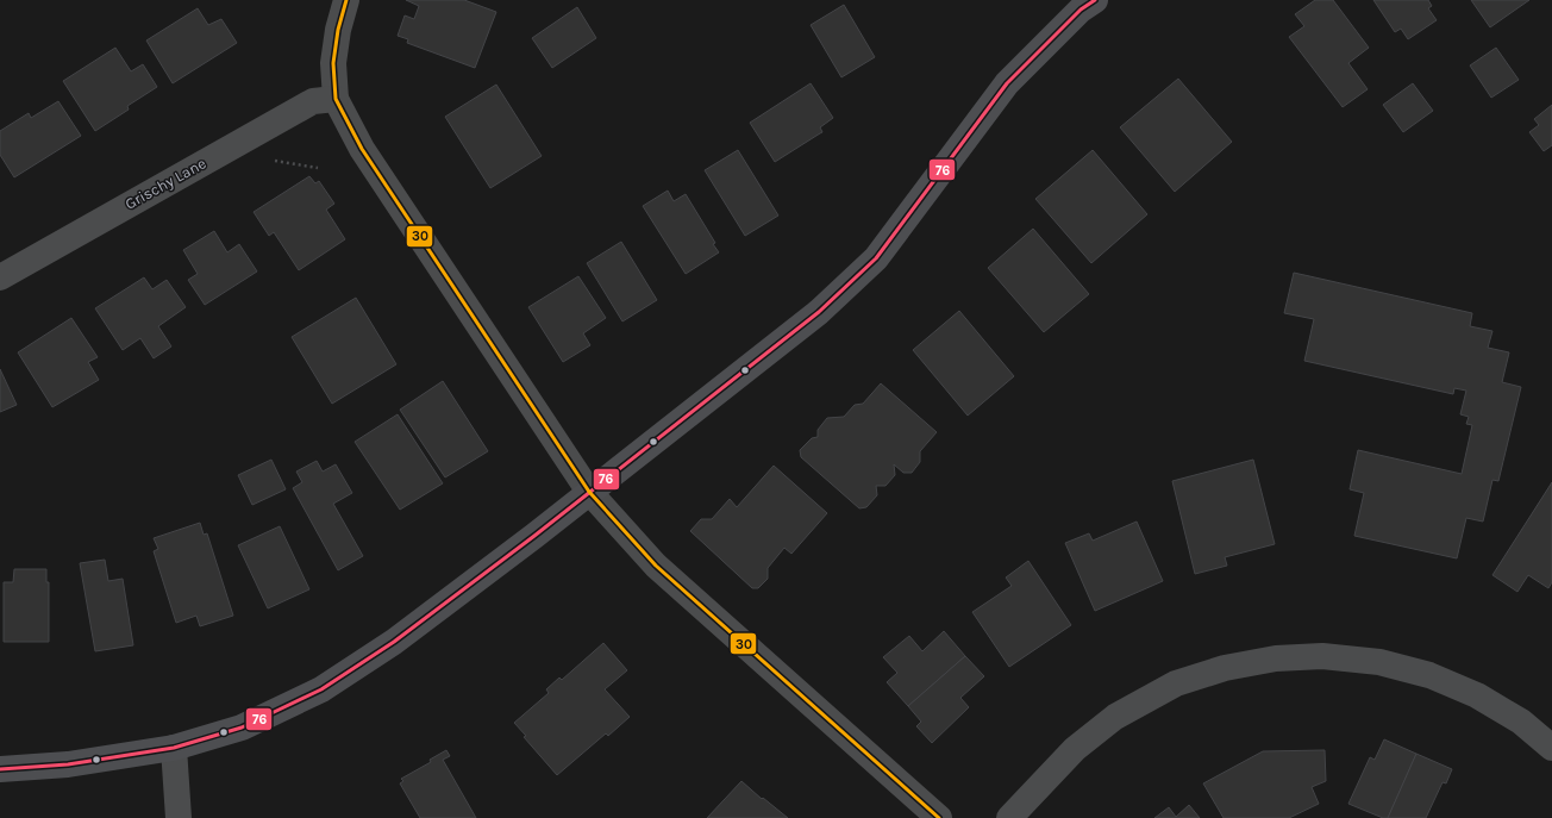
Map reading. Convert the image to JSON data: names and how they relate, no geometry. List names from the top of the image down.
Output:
{
  "streets": {
    "street": ["Grischy Lane"]
  },
  "lines": ["transit line 76", "transit line 30"]
}
